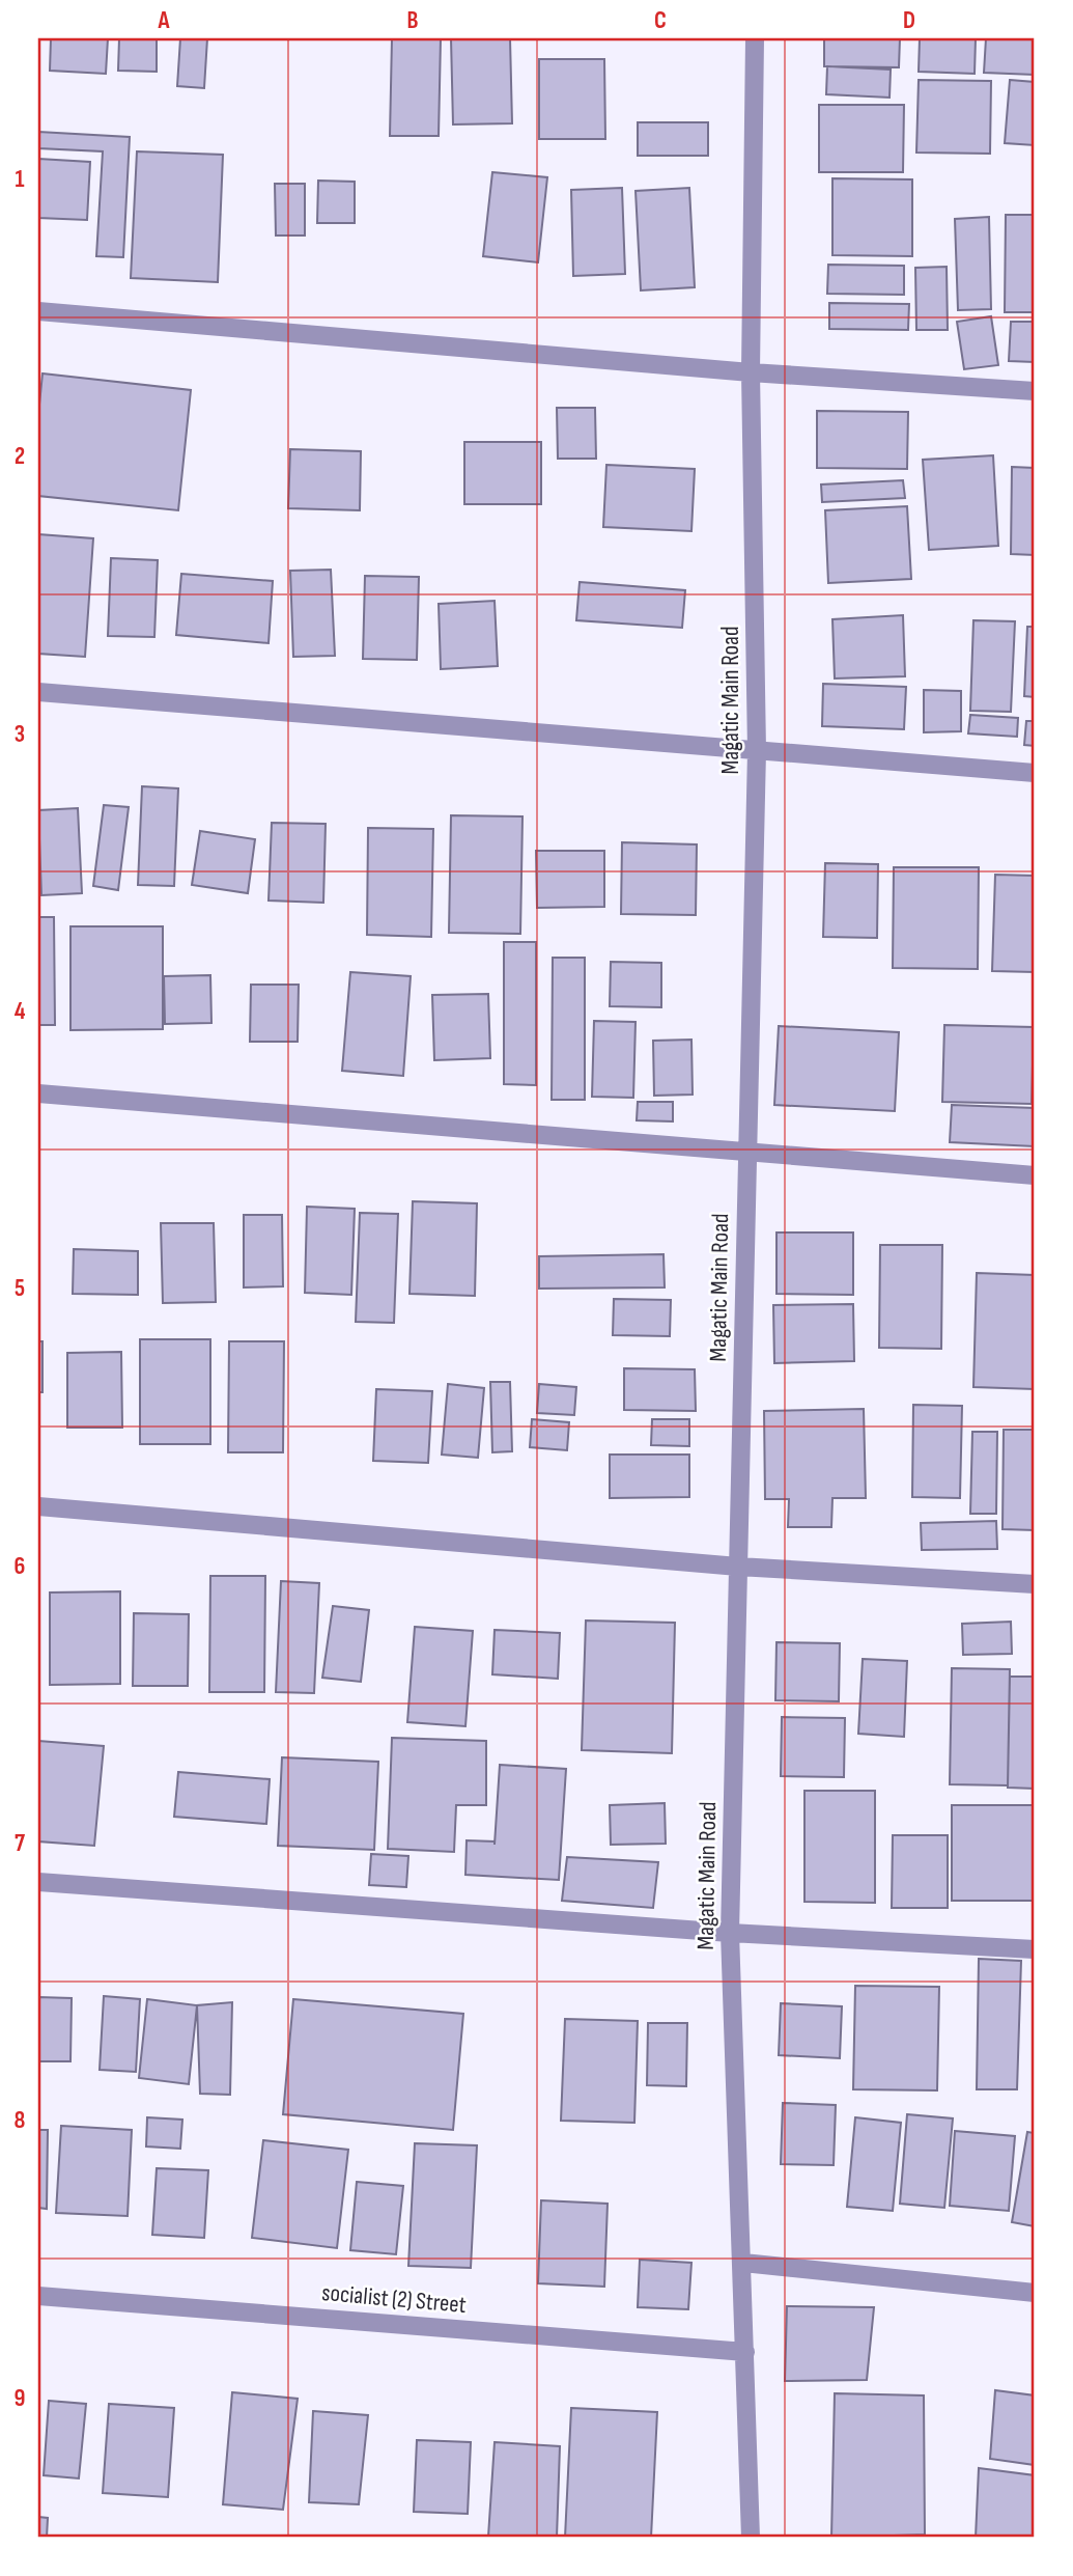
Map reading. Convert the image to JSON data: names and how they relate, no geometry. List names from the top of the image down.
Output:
{
  "streets": {
    "street": ["Magatic Main Road", "socialist (2) Street"]
  },
  "crossings": [
    ["Magatic Main Road", "socialist (2) Street"]
  ],
  "grid": {
    "columns": [
      "A",
      "B",
      "C",
      "D"
    ],
    "rows": [
      "1",
      "2",
      "3",
      "4",
      "5",
      "6",
      "7",
      "8",
      "9"
    ]
  }
}
